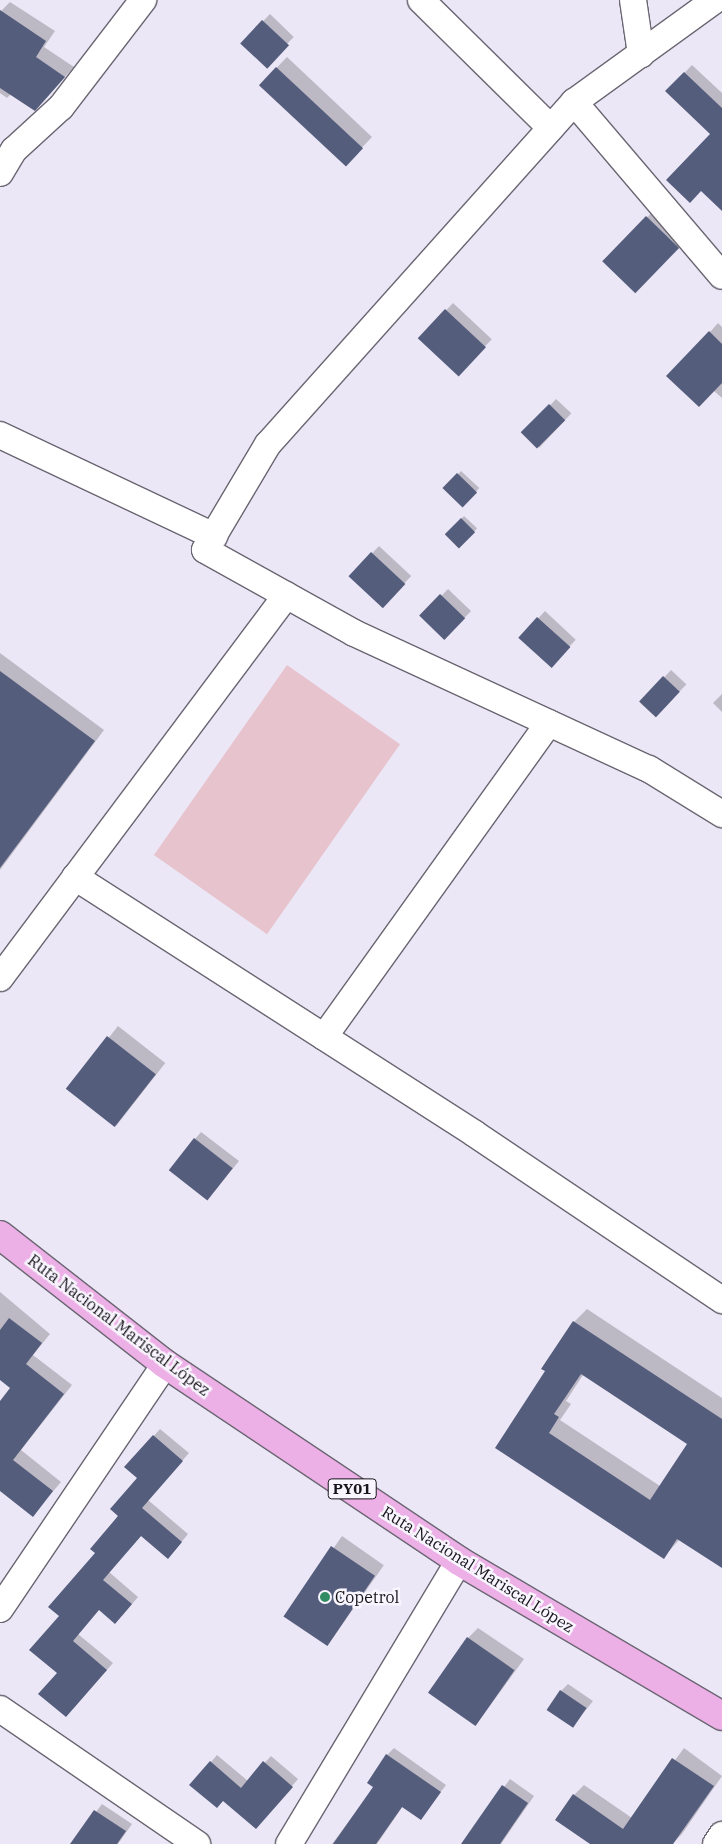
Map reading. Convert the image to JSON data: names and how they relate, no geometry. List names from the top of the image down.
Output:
{
  "streets": {
    "highway": ["Ruta Nacional Mariscal López", "PY01"]
  },
  "places": ["Copetrol"]
}
